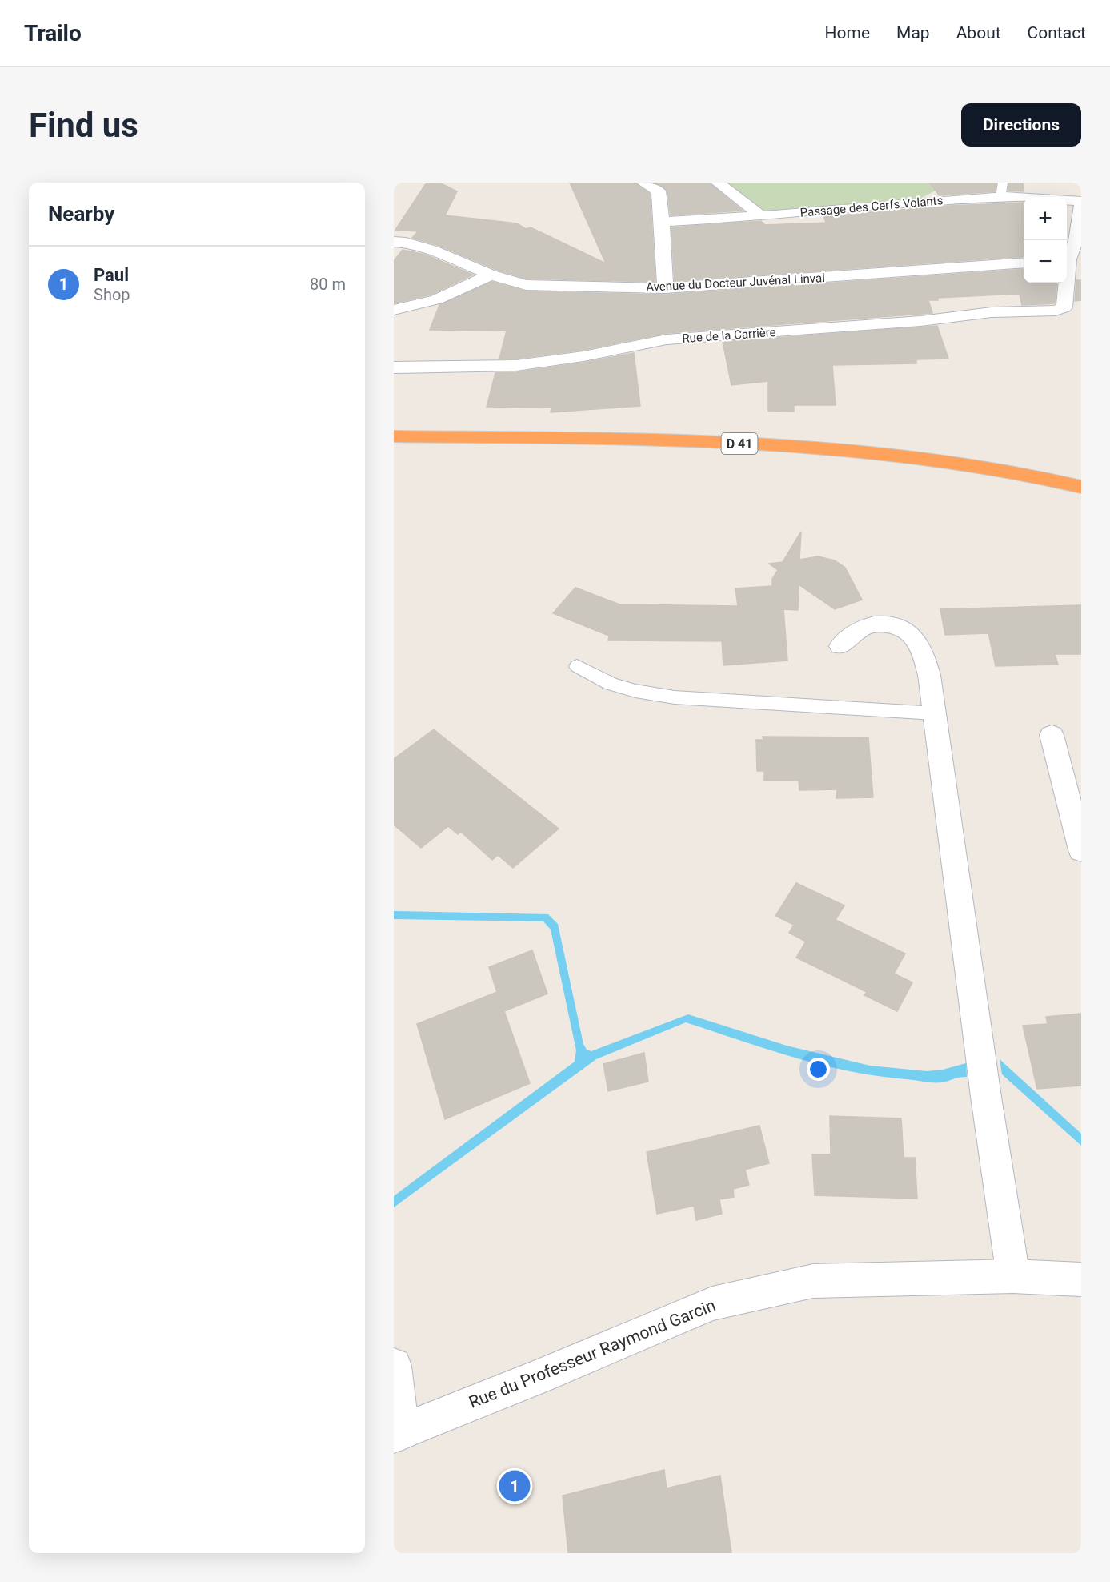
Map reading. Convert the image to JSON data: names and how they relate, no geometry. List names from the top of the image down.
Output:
{
  "streets": {
    "highway": ["D 41"],
    "street": [
      "Passage des Cerfs Volants",
      "Avenue du Docteur Juvénal Linval",
      "Rue de la Carrière",
      "Rue du Professeur Raymond Garcin"
    ]
  },
  "page": {
    "header": "Trailo",
    "nav": [
      "Home",
      "Map",
      "About",
      "Contact"
    ],
    "buttons": "Directions",
    "title": "Find us",
    "heading": "Nearby",
    "map_buttons": ["+", "−"],
    "list": [
      {
        "mark": "1",
        "name": "Paul",
        "note": "Shop",
        "value": "80 m"
      }
    ],
    "pins": "1"
  }
}
